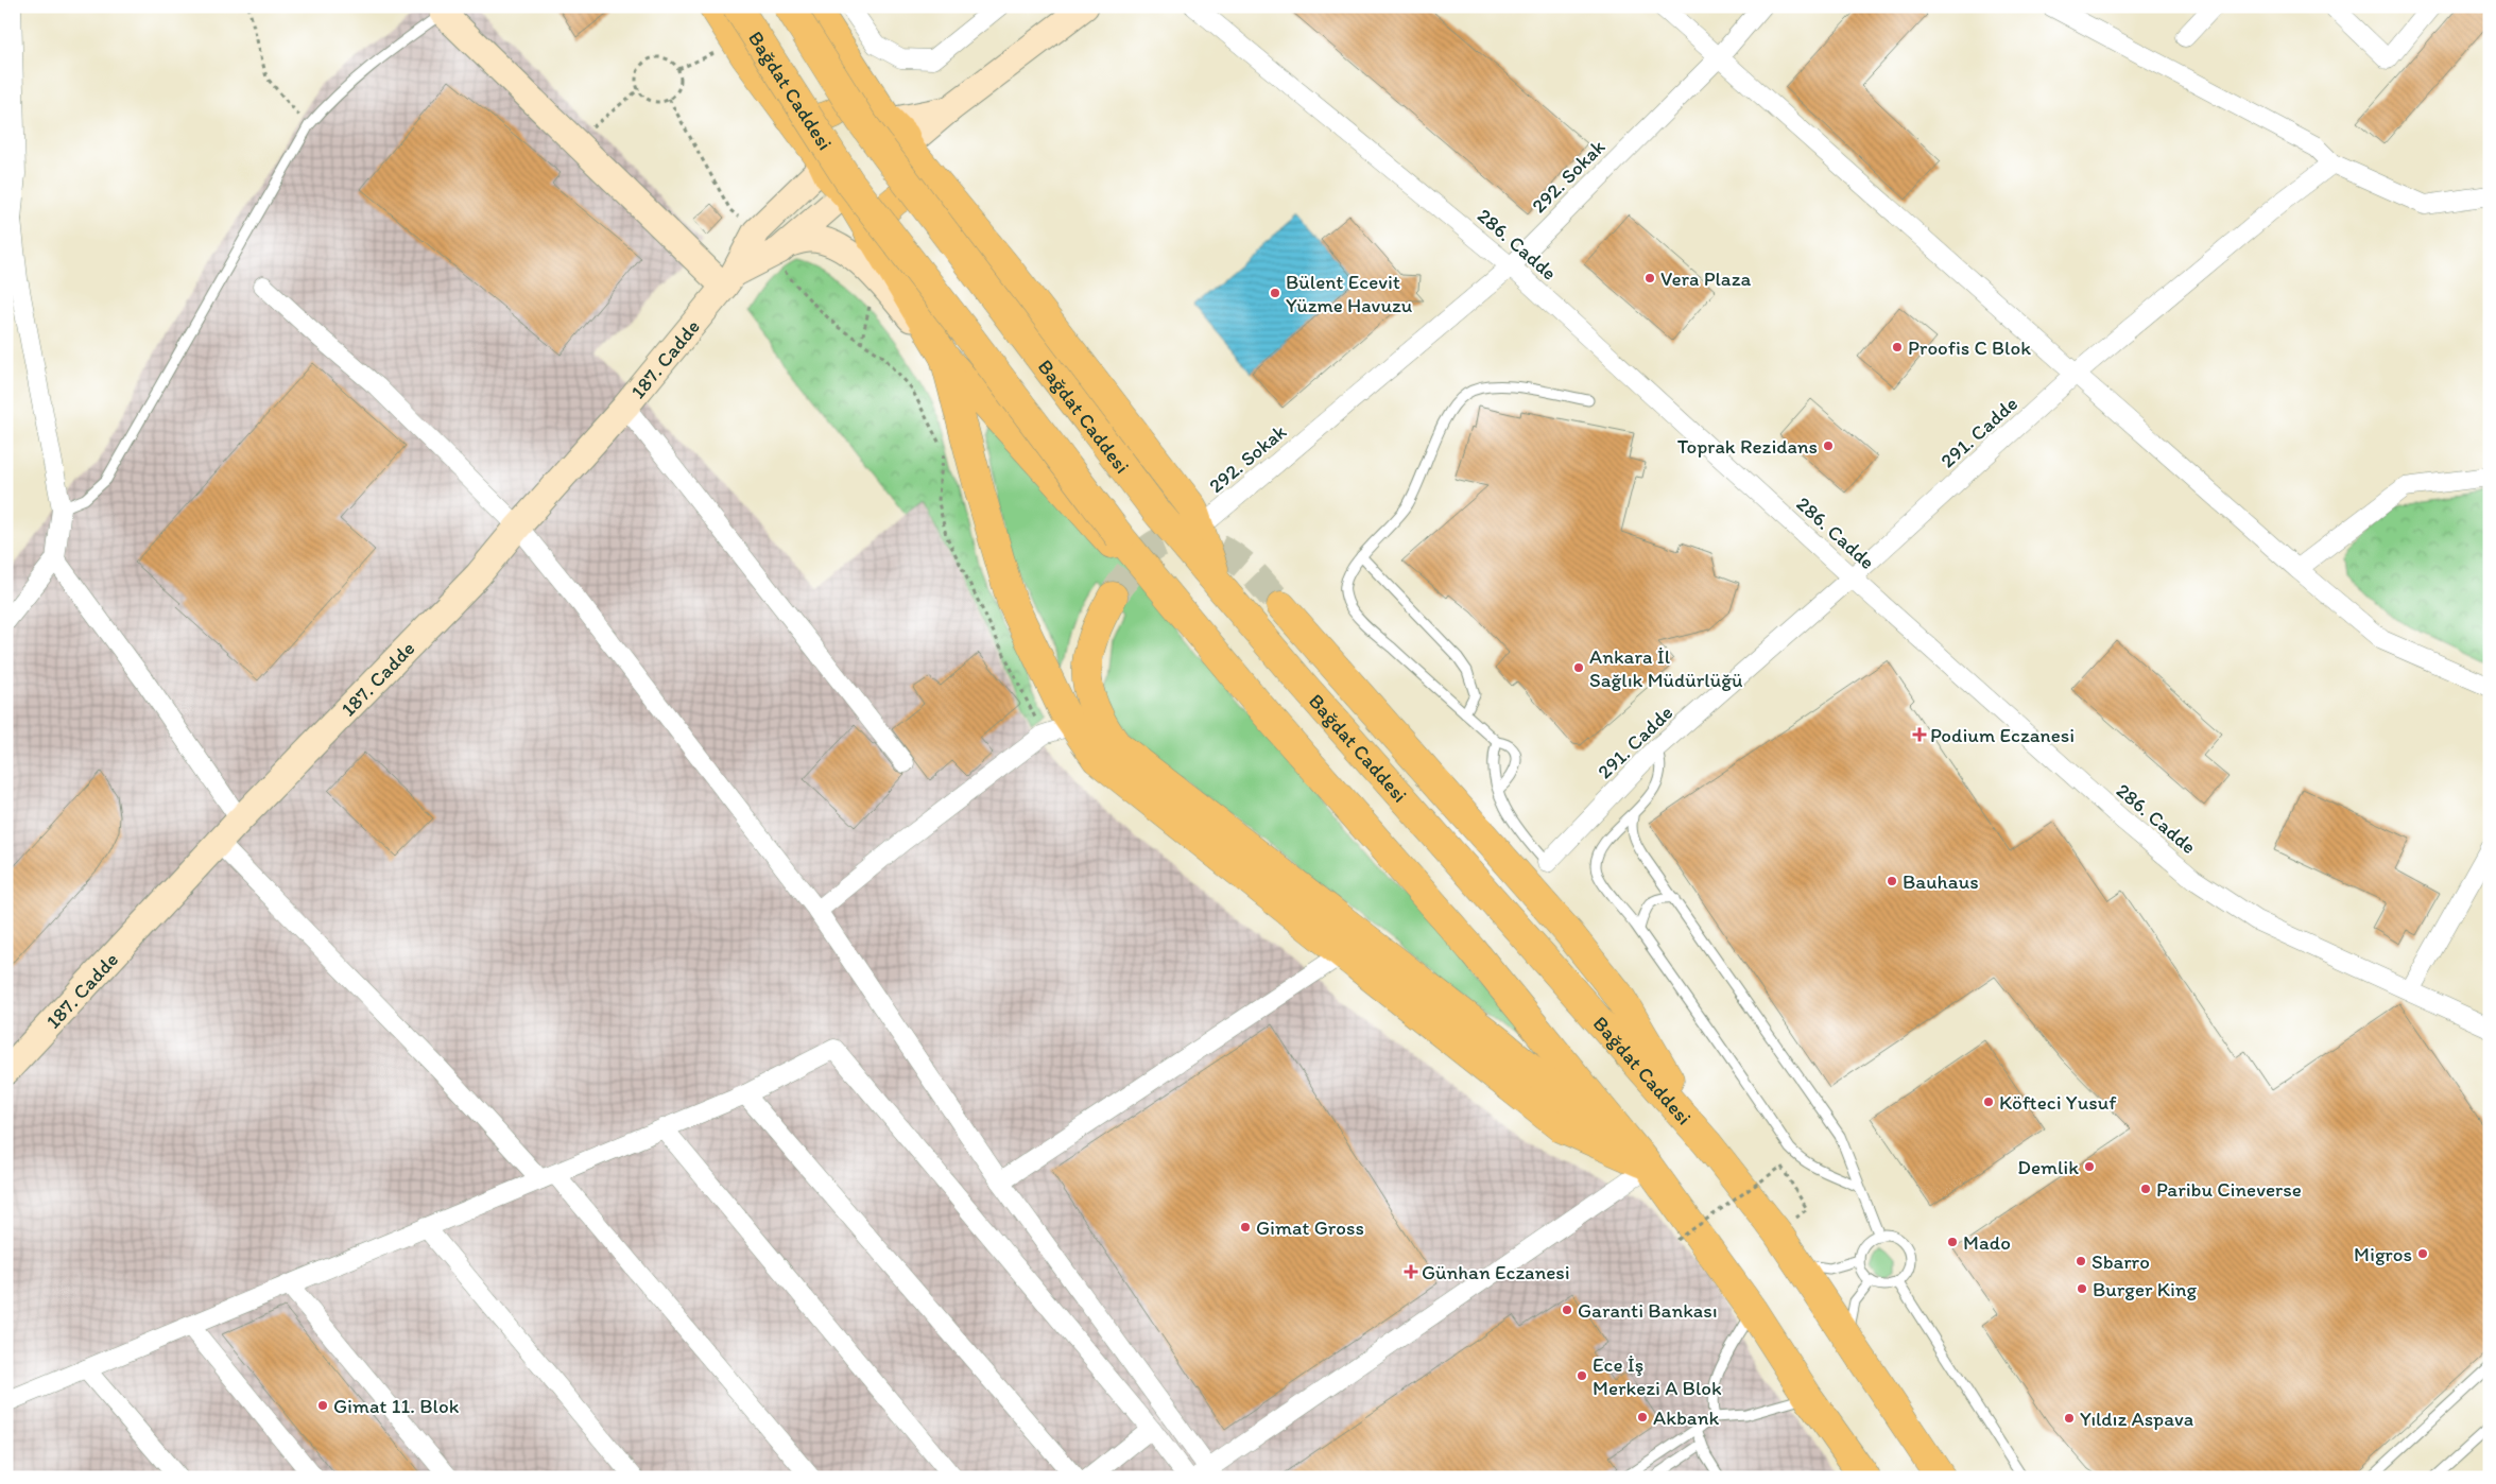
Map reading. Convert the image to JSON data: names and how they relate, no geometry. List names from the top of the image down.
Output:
{
  "streets": {
    "main road": ["Bağdat Caddesi", "187. Cadde"],
    "street": ["292. Sokak", "286. Cadde", "291. Cadde"]
  },
  "crossings": [
    ["292. Sokak", "286. Cadde"],
    ["286. Cadde", "291. Cadde"]
  ],
  "places": {
    "other": [
      "Vera Plaza",
      "Bülent Ecevit Yüzme Havuzu",
      "Proofis C Blok",
      "Toprak Rezidans",
      "Ankara İl Sağlık Müdürlüğü",
      "Bauhaus",
      "Köfteci Yusuf",
      "Demlik",
      "Paribu Cineverse",
      "Gimat Gross",
      "Mado",
      "Migros",
      "Sbarro",
      "Burger King",
      "Garanti Bankası",
      "Ece İş Merkezi A Blok",
      "Gimat 11. Blok",
      "Akbank",
      "Yıldız Aspava"
    ],
    "health": ["Podium Eczanesi", "Günhan Eczanesi"]
  }
}
